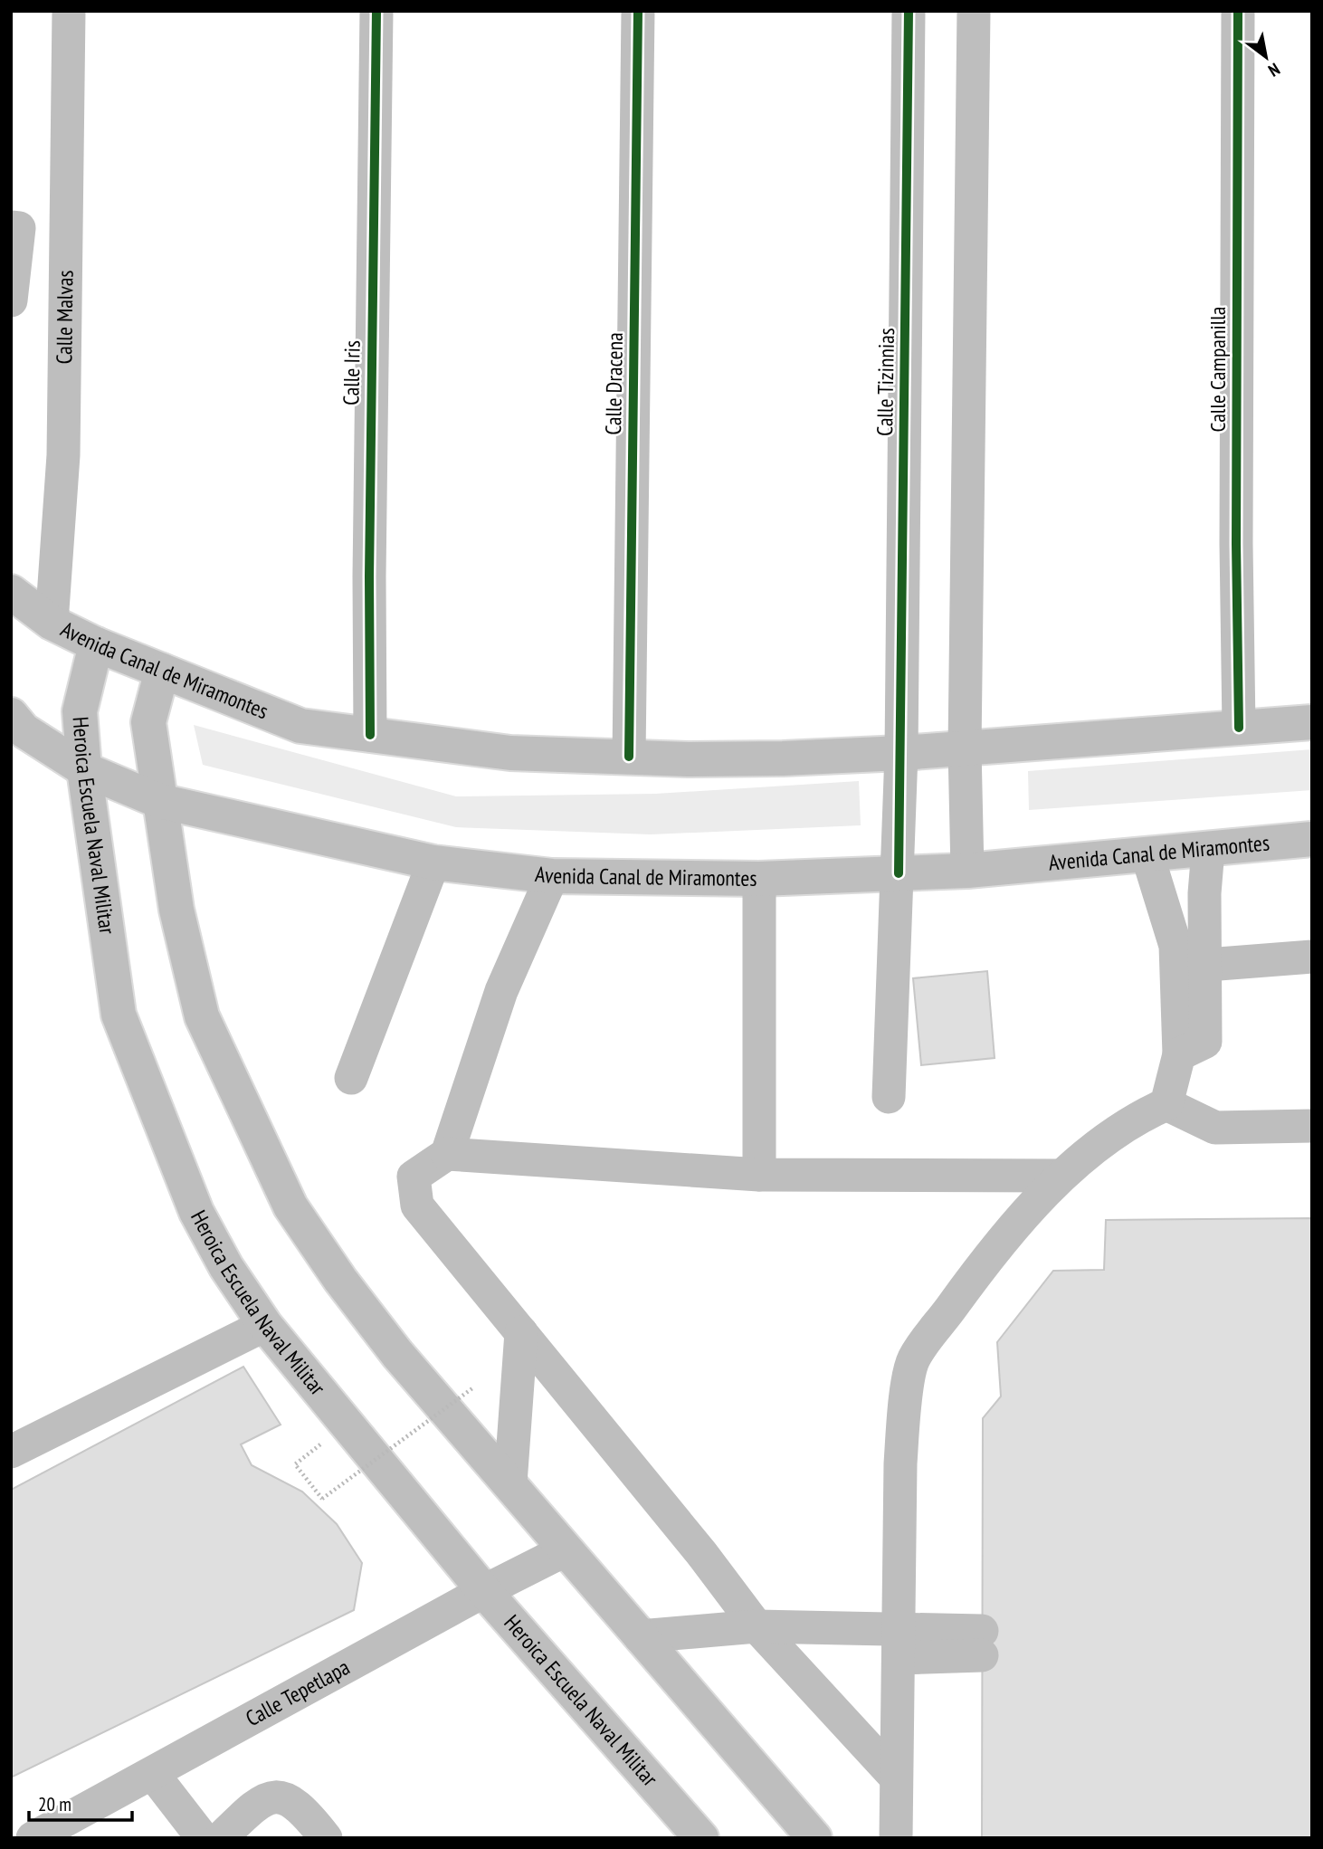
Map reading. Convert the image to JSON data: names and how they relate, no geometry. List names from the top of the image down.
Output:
{
  "streets": {
    "main road": ["Avenida Canal de Miramontes", "Heroica Escuela Naval Militar"],
    "street": [
      "Calle Malvas",
      "Calle Campanilla",
      "Calle Iris",
      "Calle Tizinnias",
      "Calle Dracena",
      "Calle Tepetlapa"
    ]
  },
  "crossings": [
    ["Calle Malvas", "Avenida Canal de Miramontes"],
    ["Calle Campanilla", "Avenida Canal de Miramontes"],
    ["Calle Iris", "Avenida Canal de Miramontes"],
    ["Calle Tizinnias", "Avenida Canal de Miramontes"],
    ["Calle Dracena", "Avenida Canal de Miramontes"],
    ["Avenida Canal de Miramontes", "Heroica Escuela Naval Militar"],
    ["Heroica Escuela Naval Militar", "Calle Tepetlapa"]
  ],
  "scale_bar": "20 m",
  "north": "bottom right"
}
